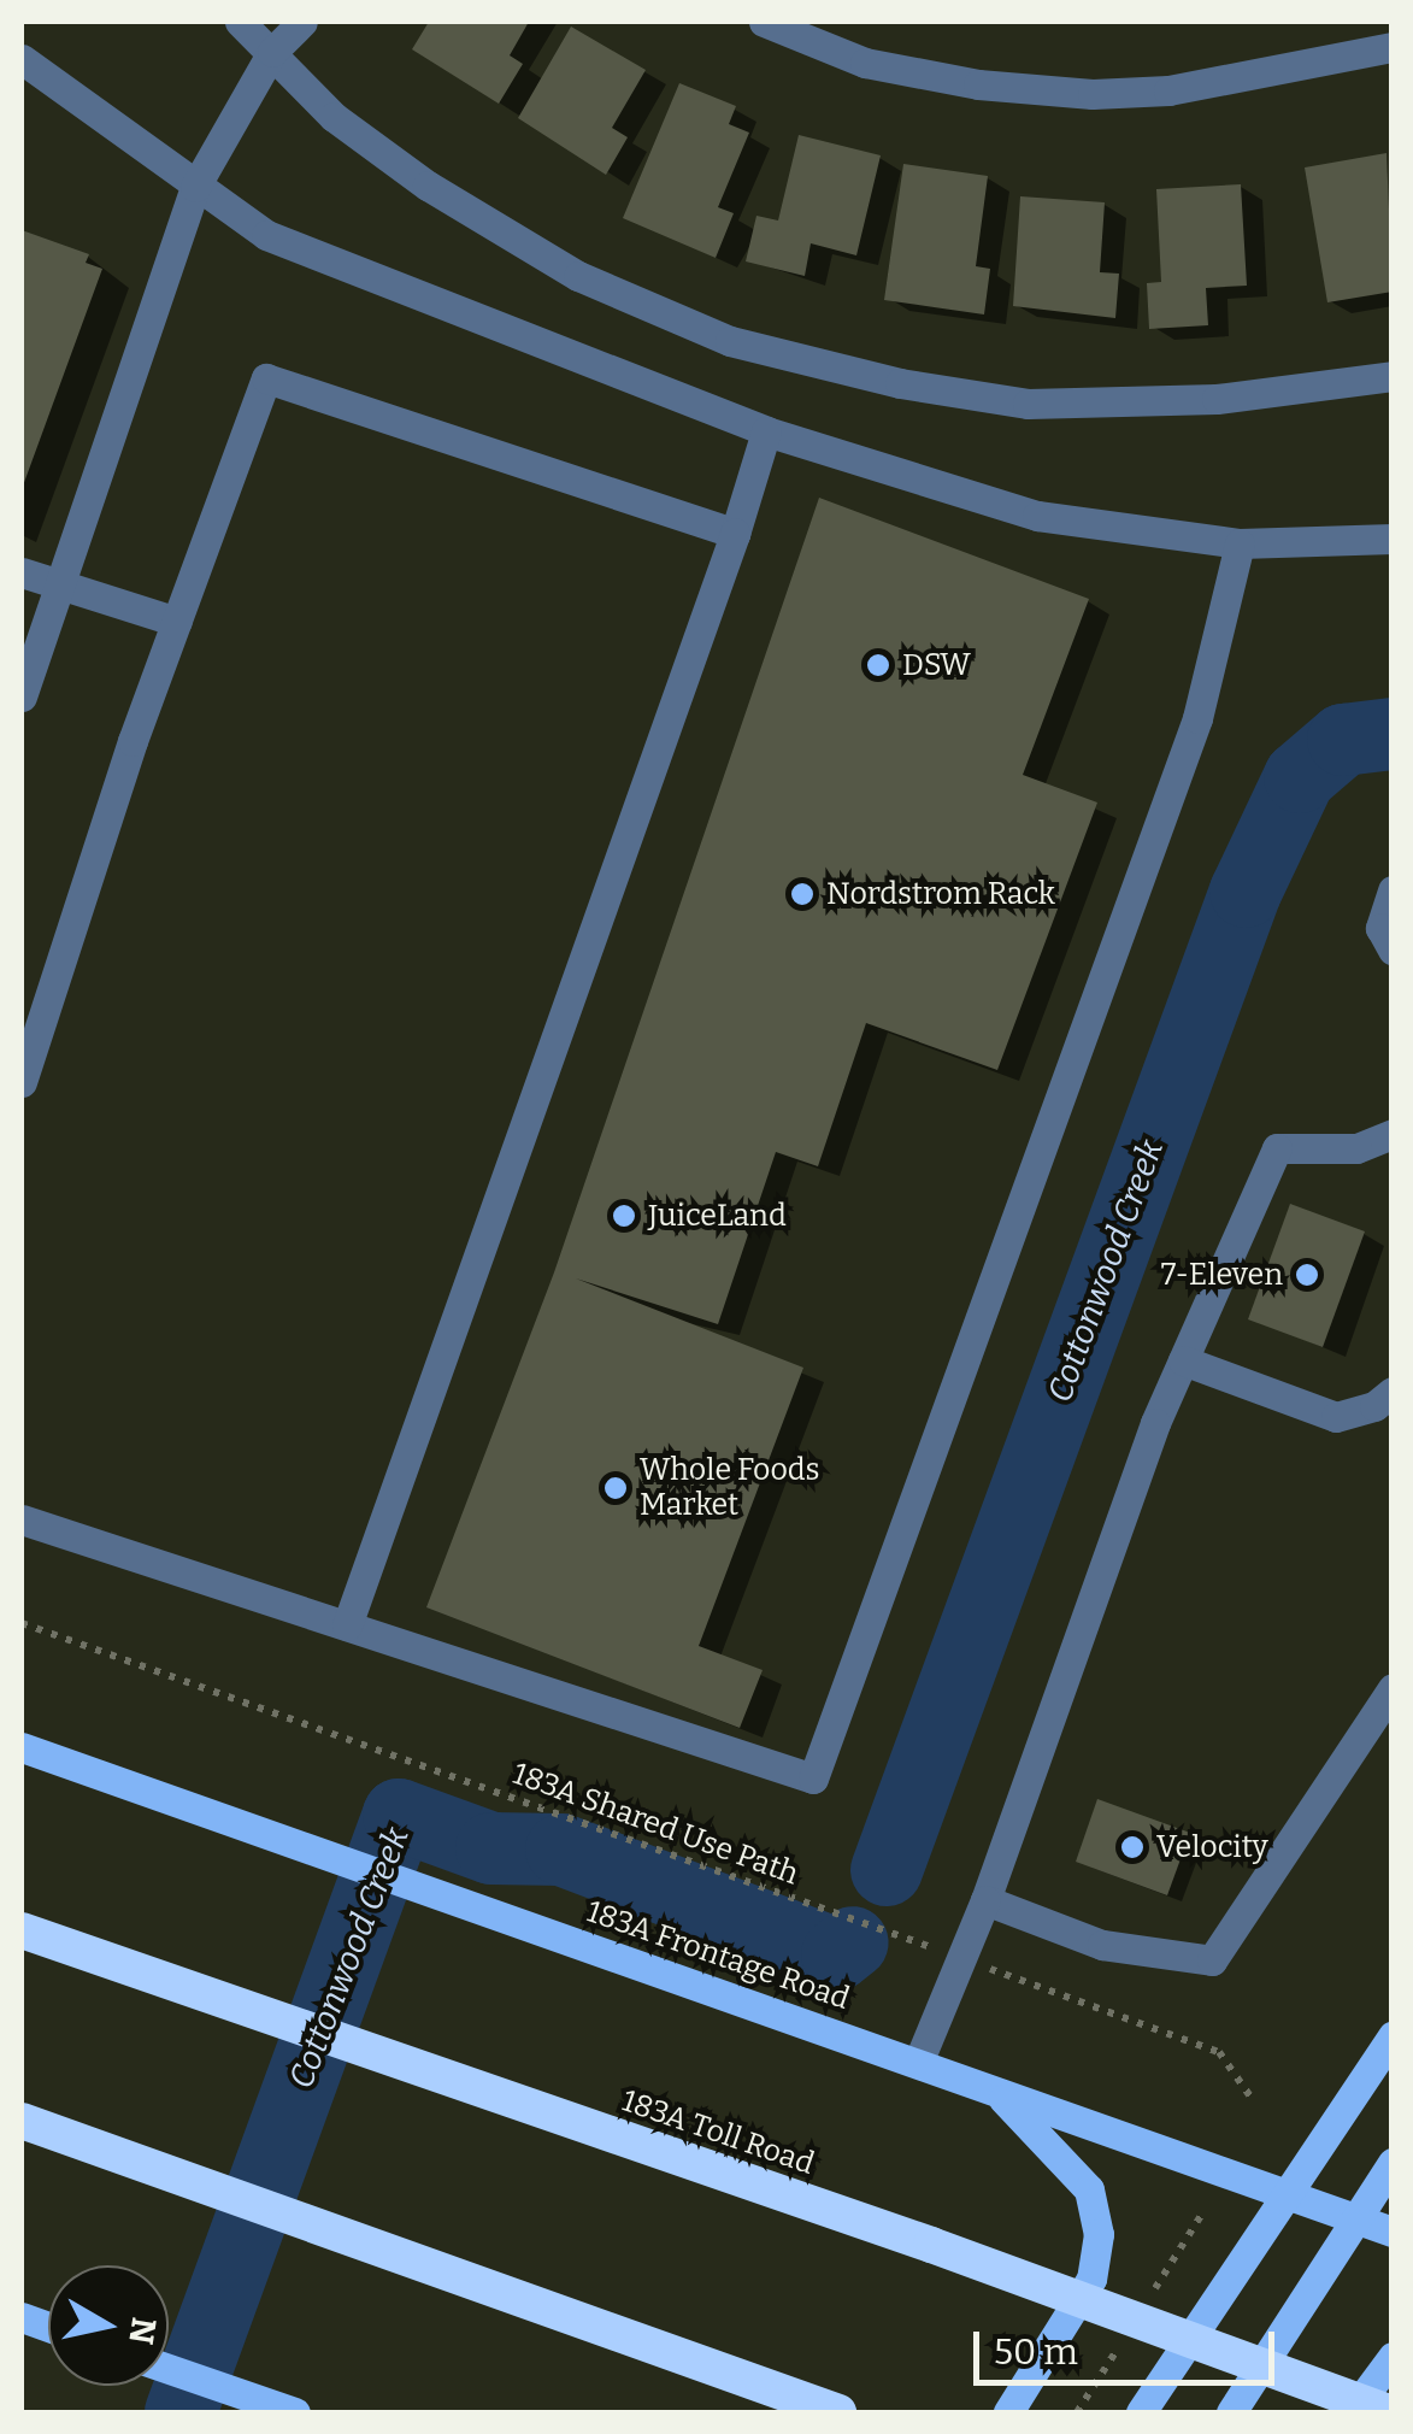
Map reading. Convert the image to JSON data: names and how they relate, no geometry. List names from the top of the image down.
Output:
{
  "streets": {
    "highway": ["183A Toll Road"],
    "main road": ["183A Frontage Road"],
    "path": ["183A Shared Use Path"]
  },
  "water": ["Cottonwood Creek"],
  "places": [
    "DSW",
    "Nordstrom Rack",
    "JuiceLand",
    "7-Eleven",
    "Whole Foods Market",
    "Velocity"
  ],
  "scale_bar": "50 m",
  "north": "right"
}
